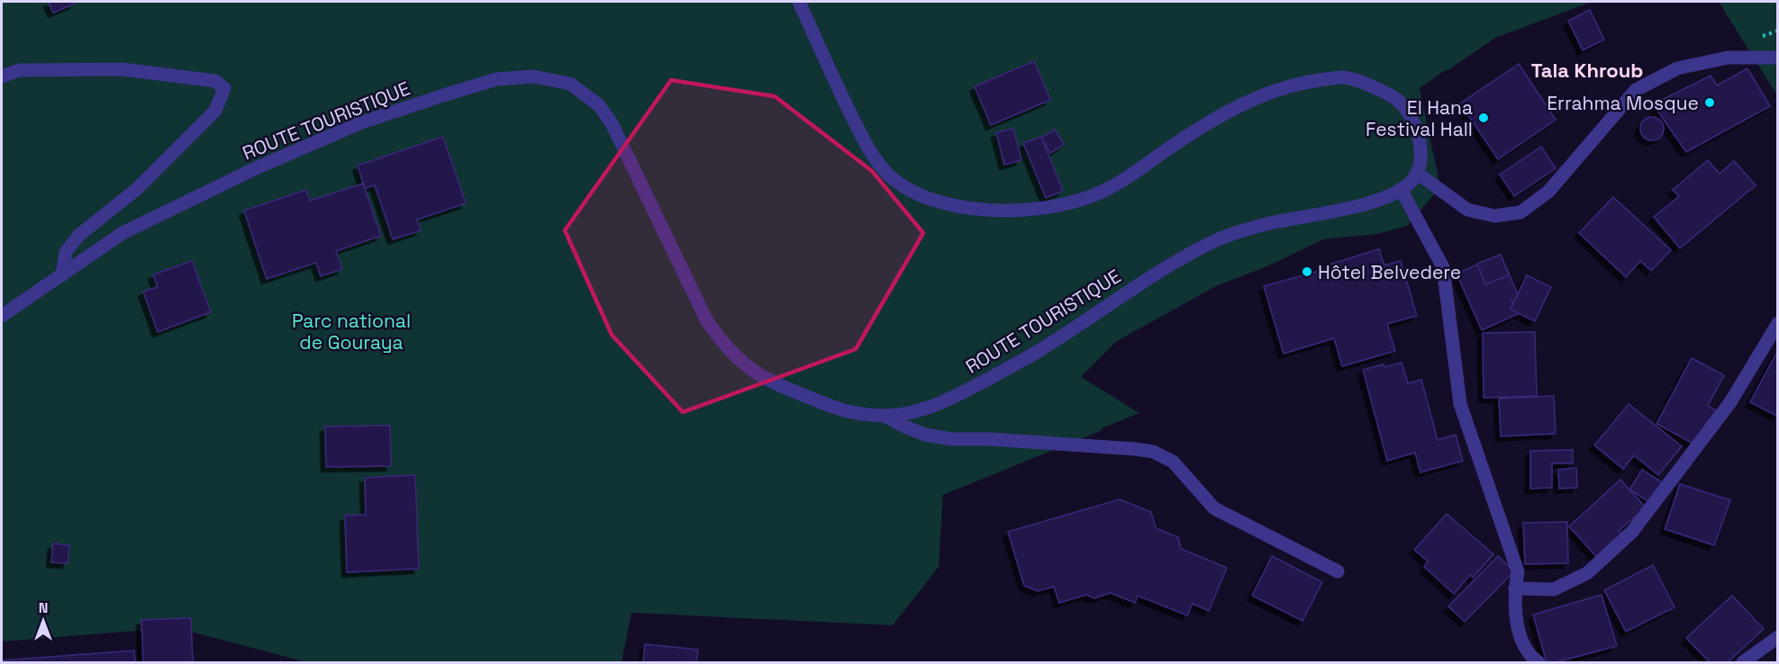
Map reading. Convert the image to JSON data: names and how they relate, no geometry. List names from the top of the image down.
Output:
{
  "streets": {
    "street": ["ROUTE TOURISTIQUE"]
  },
  "districts": ["Tala Khroub"],
  "parks": ["Parc national de Gouraya"],
  "places": ["Errahma Mosque", "El Hana Festival Hall", "Hôtel Belvedere"],
  "north": "top"
}
